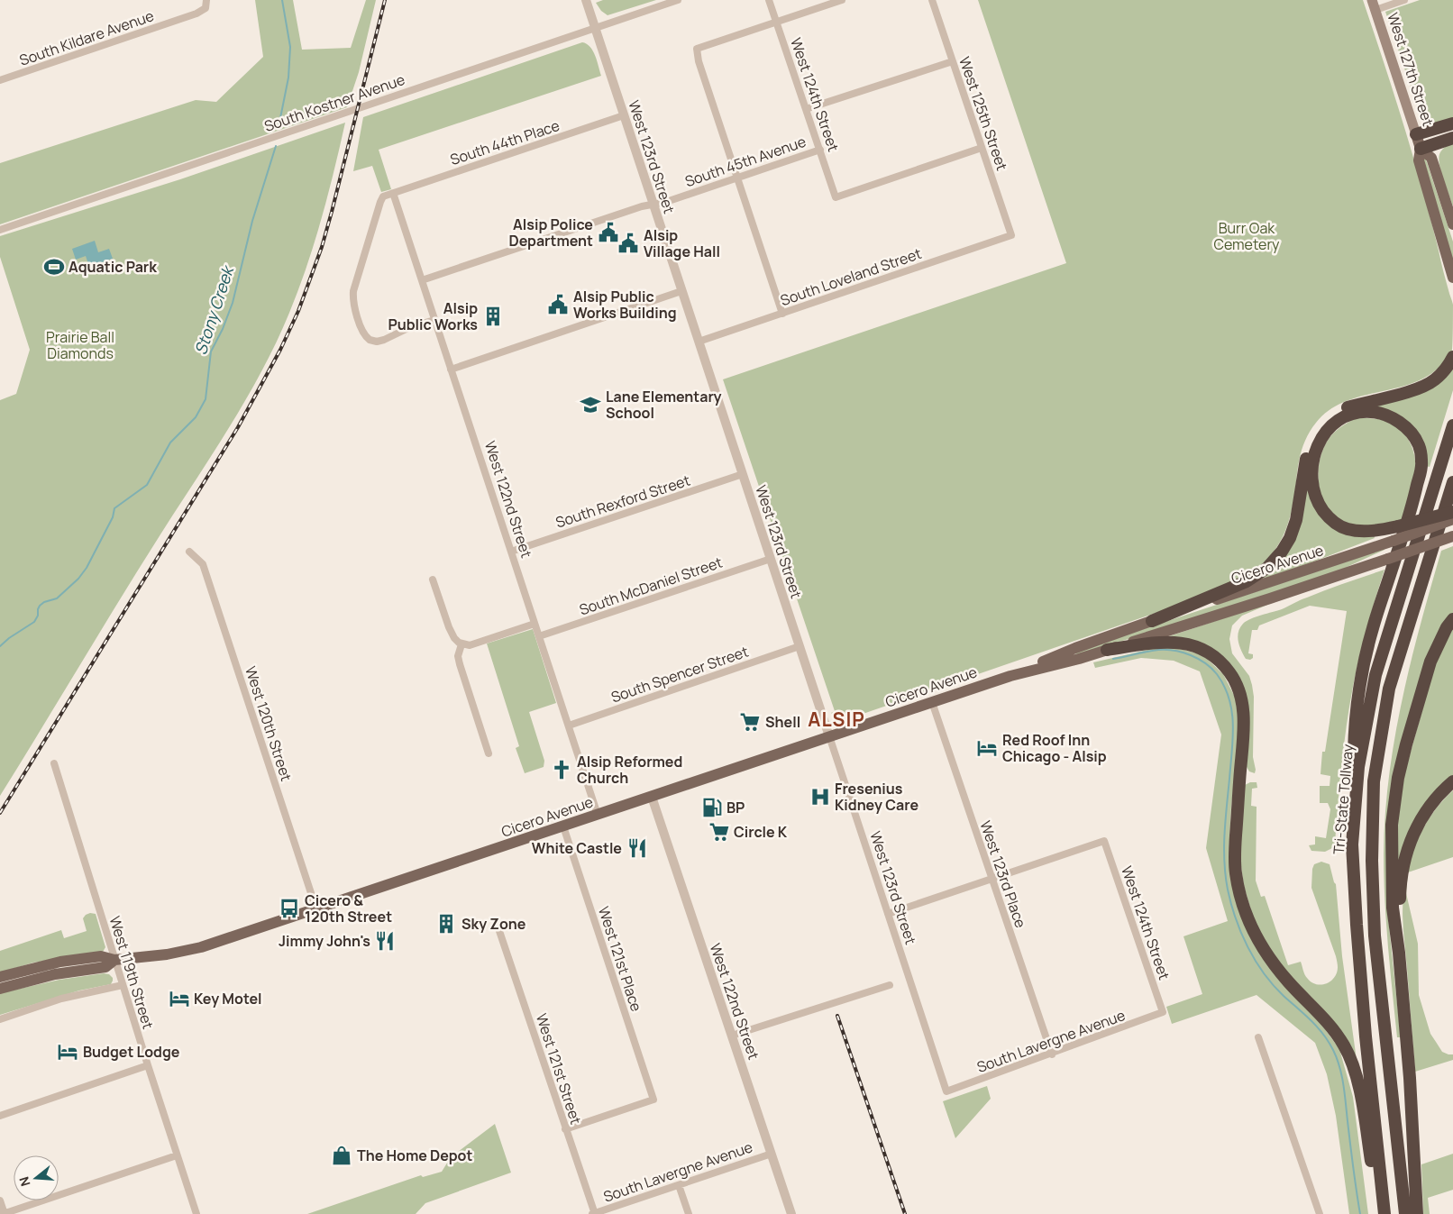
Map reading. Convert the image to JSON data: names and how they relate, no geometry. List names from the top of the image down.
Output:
{
  "streets": {
    "highway": ["Tri-State Tollway"],
    "main road": ["West 127th Street", "Cicero Avenue"],
    "street": [
      "South Kildare Avenue",
      "West 124th Street",
      "South Kostner Avenue",
      "West 125th Street",
      "South 44th Place",
      "West 123rd Street",
      "South 45th Avenue",
      "South Loveland Street",
      "West 122nd Street",
      "South Rexford Street",
      "South McDaniel Street",
      "South Spencer Street",
      "West 120th Street",
      "West 123rd Place",
      "West 121st Place",
      "West 119th Street",
      "South Lavergne Avenue",
      "West 121st Street"
    ]
  },
  "crossings": [
    ["West 124th Street", "West 125th Street"],
    ["West 124th Street", "South 45th Avenue"],
    ["West 124th Street", "West 123rd Place"],
    ["West 124th Street", "South Lavergne Avenue"],
    ["South Kostner Avenue", "West 123rd Street"],
    ["West 125th Street", "South Loveland Street"],
    ["South 44th Place", "West 123rd Street"],
    ["South 44th Place", "West 122nd Street"],
    ["West 123rd Street", "South 45th Avenue"],
    ["West 123rd Street", "South Loveland Street"],
    ["West 123rd Street", "South Rexford Street"],
    ["West 123rd Street", "Cicero Avenue"],
    ["West 123rd Street", "South McDaniel Street"],
    ["West 123rd Street", "South Spencer Street"],
    ["West 123rd Street", "South Lavergne Avenue"],
    ["South 45th Avenue", "West 122nd Street"],
    ["West 122nd Street", "South Rexford Street"],
    ["West 122nd Street", "Cicero Avenue"],
    ["West 122nd Street", "South McDaniel Street"],
    ["West 122nd Street", "South Spencer Street"],
    ["West 122nd Street", "South Lavergne Avenue"],
    ["Cicero Avenue", "West 120th Street"],
    ["Cicero Avenue", "West 123rd Place"],
    ["Cicero Avenue", "West 121st Place"],
    ["Cicero Avenue", "West 119th Street"],
    ["West 123rd Place", "South Lavergne Avenue"],
    ["West 121st Place", "West 121st Street"],
    ["South Lavergne Avenue", "West 121st Street"]
  ],
  "districts": ["ALSIP"],
  "water": ["Stony Creek"],
  "parks": ["Burr Oak Cemetery", "Prairie Ball Diamonds"],
  "places": {
    "public building": ["Alsip Police Department", "Alsip Village Hall", "Alsip Public Works Building"],
    "sports": ["Aquatic Park"],
    "building": ["Alsip Public Works", "Sky Zone"],
    "school or university": ["Lane Elementary School"],
    "supermarket": ["Shell", "Circle K"],
    "hotel": ["Red Roof Inn Chicago - Alsip", "Key Motel", "Budget Lodge"],
    "church": ["Alsip Reformed Church"],
    "hospital": ["Fresenius Kidney Care"],
    "fuel station": ["BP"],
    "restaurant": ["White Castle", "Jimmy John's"],
    "bus stop": ["Cicero & 120th Street"],
    "shop": ["The Home Depot"]
  },
  "north": "left"
}
